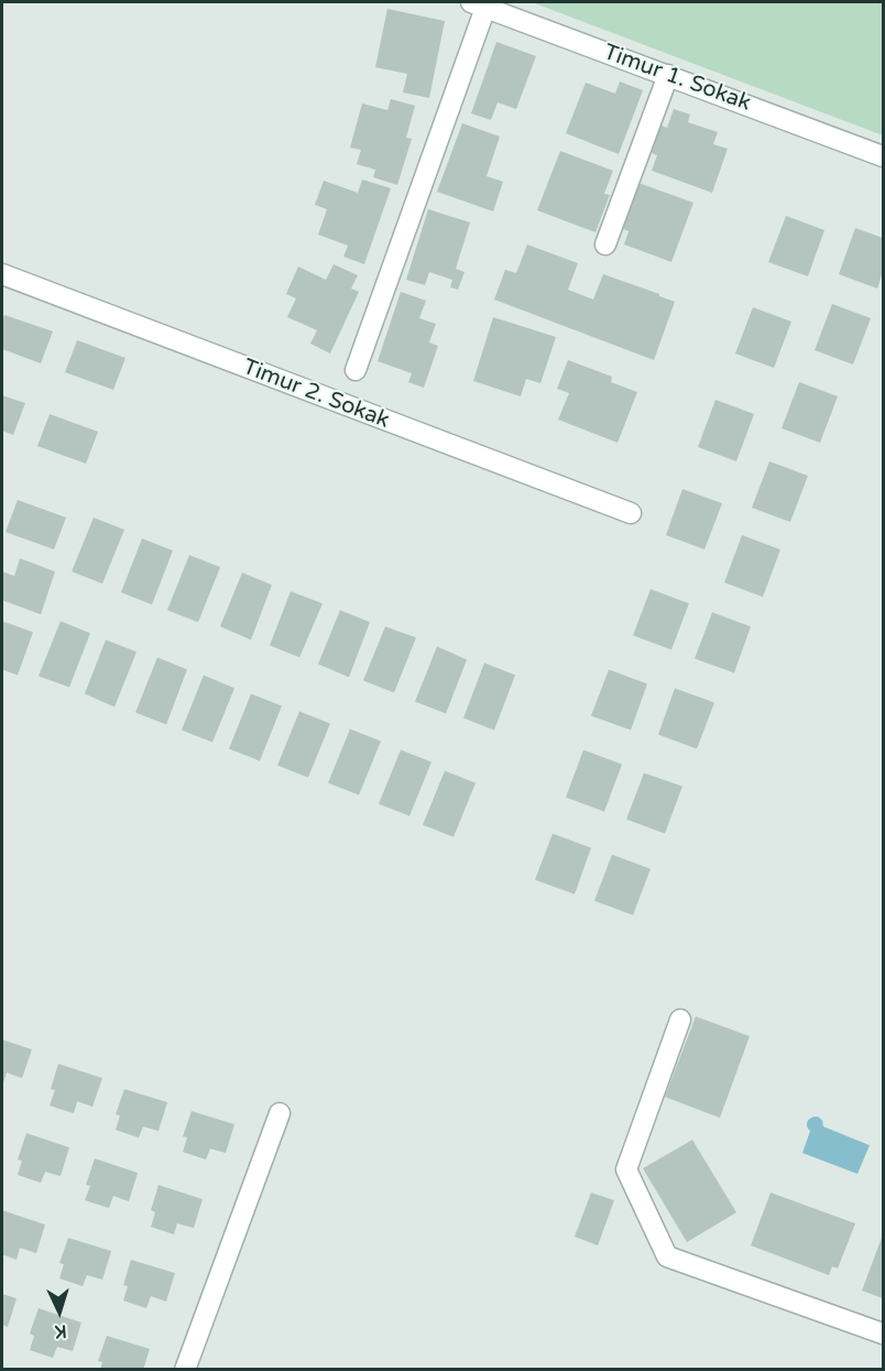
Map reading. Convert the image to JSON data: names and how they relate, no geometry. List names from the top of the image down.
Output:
{
  "streets": {
    "street": ["Timur 1. Sokak", "Timur 2. Sokak"]
  },
  "north": "bottom"
}
